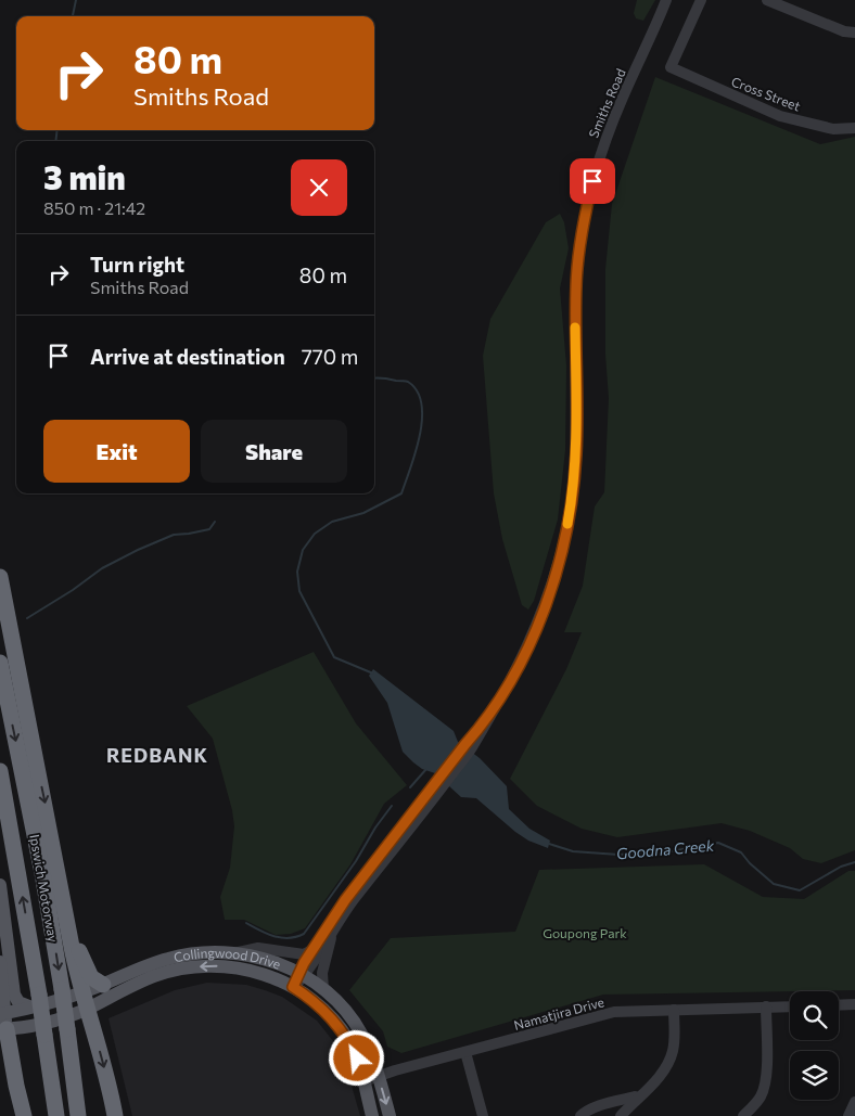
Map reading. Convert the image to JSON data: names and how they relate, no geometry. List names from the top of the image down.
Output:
{
  "streets": {
    "highway": ["Ipswich Motorway"],
    "main road": ["Collingwood Drive"],
    "street": ["Cross Street", "Smiths Road", "Namatjira Drive"]
  },
  "crossings": [
    ["Smiths Road", "Collingwood Drive"],
    ["Ipswich Motorway", "Collingwood Drive"],
    ["Collingwood Drive", "Namatjira Drive"]
  ],
  "districts": ["REDBANK"],
  "water": ["Goodna Creek"],
  "parks": ["Goupong Park"],
  "page": {
    "turn": ["80 m", "Smiths Road"],
    "heading": ["3 min", "850 m · 21:42"],
    "list": [
      {
        "name": "Turn right",
        "note": "Smiths Road",
        "value": "80 m"
      },
      {
        "name": "Arrive at destination",
        "value": "770 m"
      }
    ],
    "buttons": ["Exit", "Share"]
  }
}
